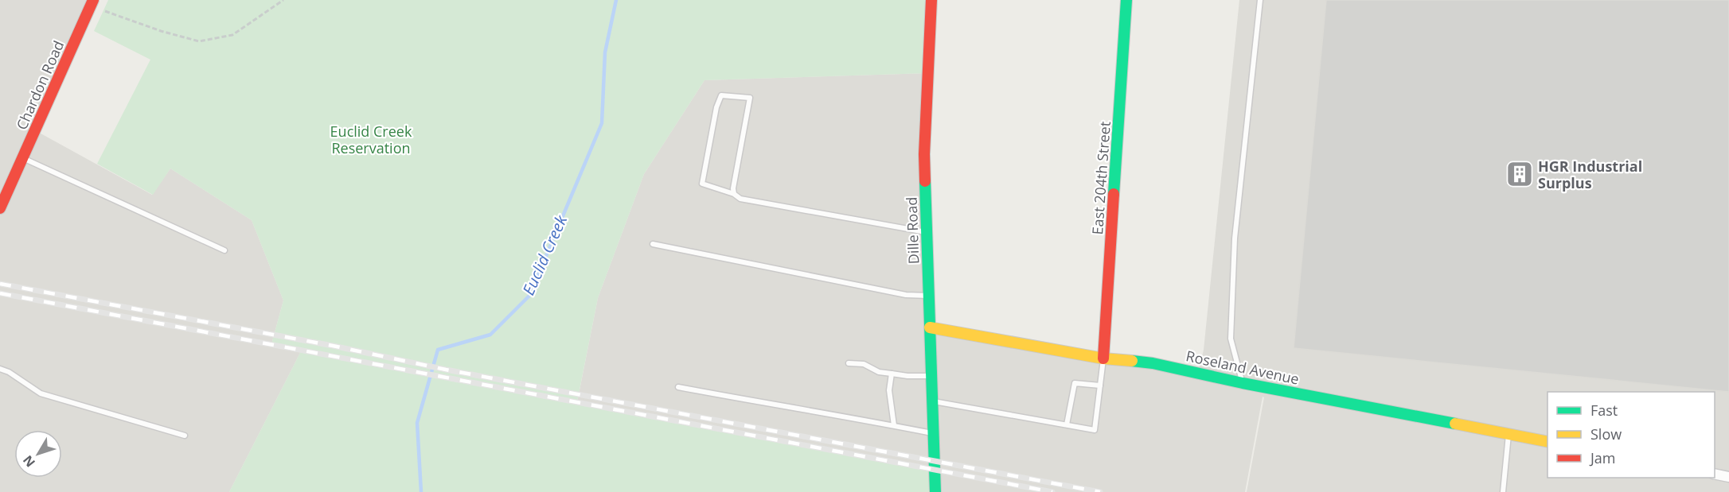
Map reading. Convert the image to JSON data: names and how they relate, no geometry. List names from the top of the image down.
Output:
{
  "streets": {
    "street": [
      "Chardon Road",
      "East 204th Street",
      "Dille Road",
      "Roseland Avenue"
    ]
  },
  "crossings": [
    ["East 204th Street", "Roseland Avenue"],
    ["Dille Road", "Roseland Avenue"]
  ],
  "water": ["Euclid Creek"],
  "parks": ["Euclid Creek Reservation"],
  "places": {
    "building": ["HGR Industrial Surplus"]
  },
  "legend": ["Fast", "Slow", "Jam"],
  "north": "bottom left"
}
